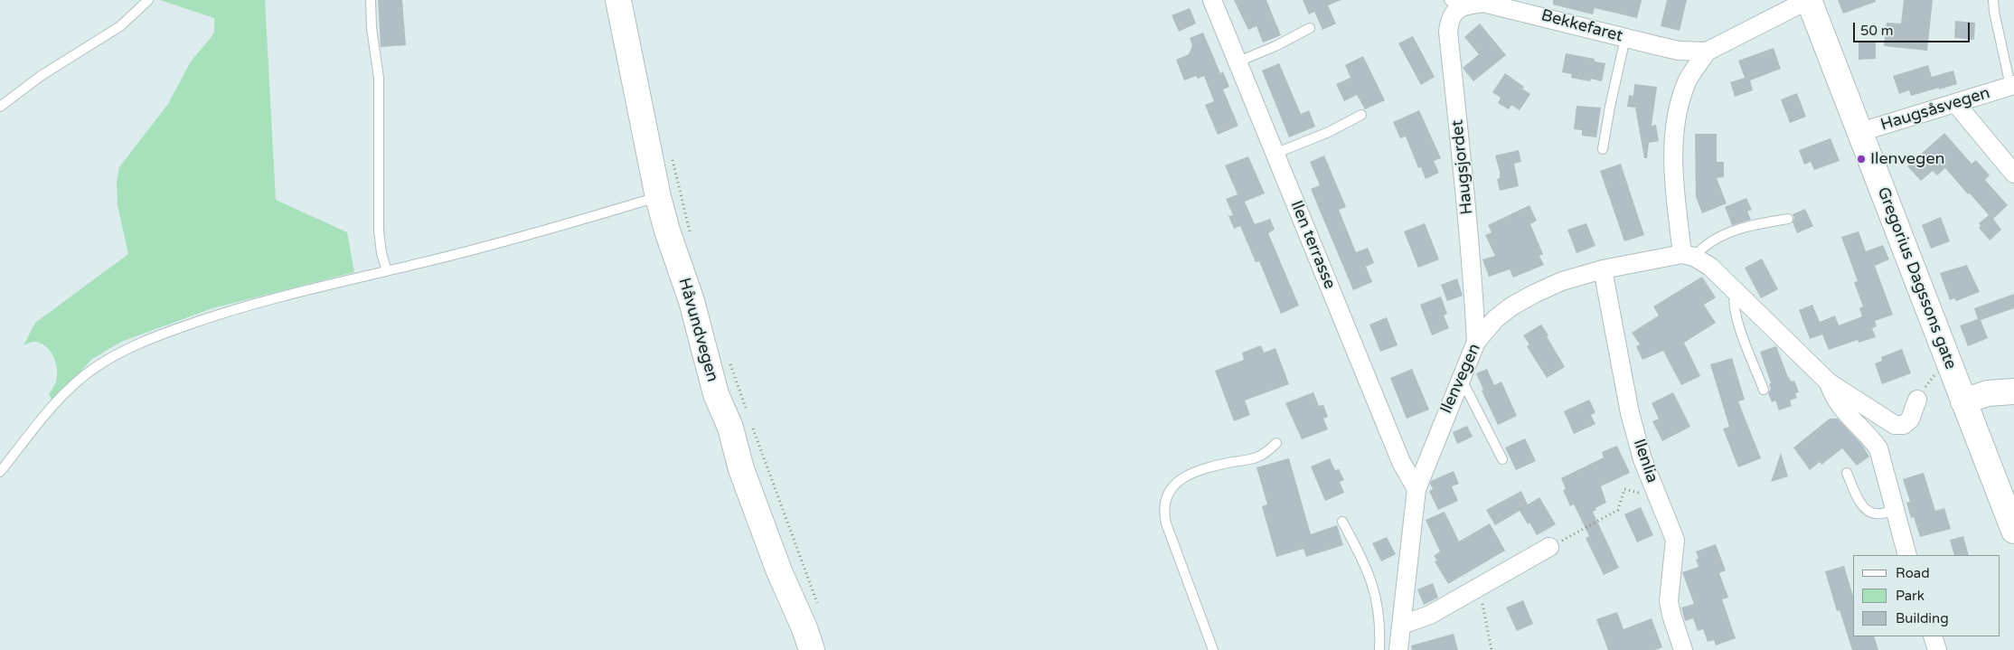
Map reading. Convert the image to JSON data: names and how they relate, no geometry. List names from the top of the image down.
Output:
{
  "streets": {
    "main road": ["Gregorius Dagssons gate", "Håvundvegen"],
    "street": [
      "Bekkefaret",
      "Haugsåsvegen",
      "Haugsjordet",
      "Ilen terrasse",
      "Ilenvegen",
      "Ilenlia"
    ]
  },
  "crossings": [
    ["Bekkefaret", "Haugsjordet"],
    ["Bekkefaret", "Gregorius Dagssons gate"],
    ["Haugsåsvegen", "Gregorius Dagssons gate"],
    ["Haugsjordet", "Ilenvegen"],
    ["Ilen terrasse", "Ilenvegen"],
    ["Ilenvegen", "Ilenlia"]
  ],
  "places": ["Ilenvegen"],
  "legend": ["Road", "Park", "Building"],
  "scale_bar": "50 m"
}
